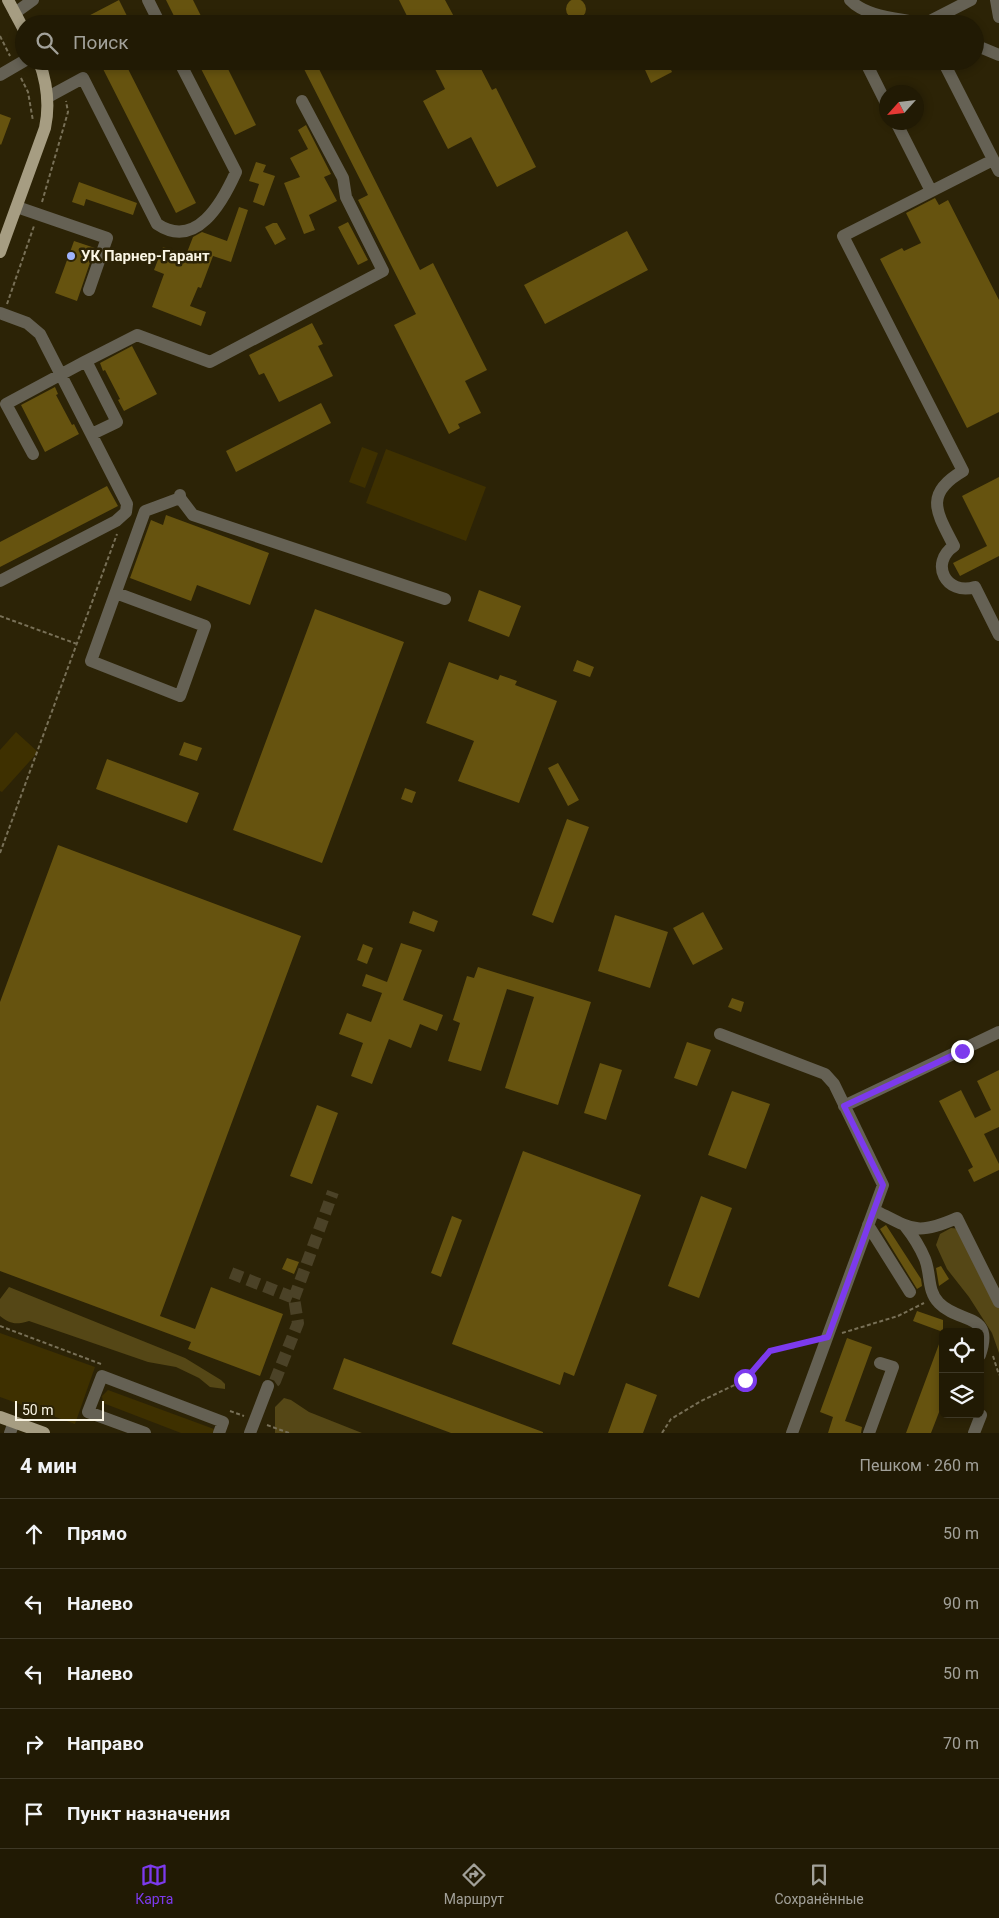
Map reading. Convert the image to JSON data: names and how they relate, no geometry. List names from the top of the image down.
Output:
{
  "places": ["УК Парнер-Гарант"],
  "scale_bar": "50 m",
  "north": "bottom left",
  "page": {
    "search": "Поиск",
    "scale": "50 m",
    "heading": ["4 мин", "Пешком · 260 m"],
    "list": [
      ["Прямо", "50 m"],
      ["Налево", "90 m"],
      ["Налево", "50 m"],
      ["Направо", "70 m"],
      "Пункт назначения"
    ],
    "nav": ["Карта", "Маршрут", "Сохранённые"]
  }
}
